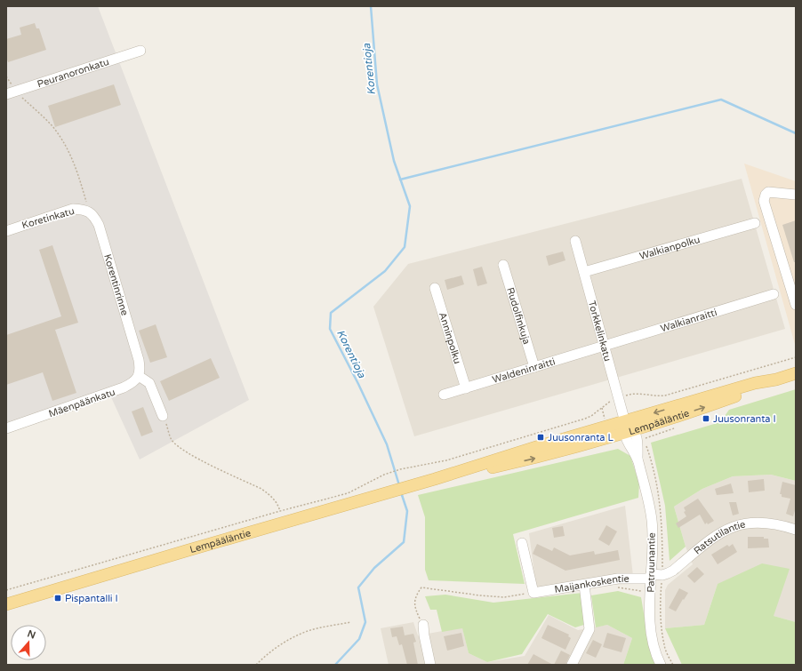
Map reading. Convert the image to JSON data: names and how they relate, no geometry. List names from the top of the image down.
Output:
{
  "streets": {
    "main road": ["Lempääläntie"],
    "street": [
      "Peuranoronkatu",
      "Koretinkatu",
      "Walkianpolku",
      "Korentinrinne",
      "Rudolfinkuja",
      "Walkianraitti",
      "Torkkelinkatu",
      "Anninpolku",
      "Waldeninraitti",
      "Mäenpäänkatu",
      "Ratsutilantie",
      "Patruunantie",
      "Maijankoskentie"
    ]
  },
  "crossings": [
    ["Koretinkatu", "Korentinrinne"],
    ["Walkianpolku", "Torkkelinkatu"],
    ["Korentinrinne", "Mäenpäänkatu"],
    ["Rudolfinkuja", "Waldeninraitti"],
    ["Walkianraitti", "Torkkelinkatu"],
    ["Walkianraitti", "Waldeninraitti"],
    ["Torkkelinkatu", "Waldeninraitti"],
    ["Torkkelinkatu", "Lempääläntie"],
    ["Torkkelinkatu", "Patruunantie"],
    ["Anninpolku", "Waldeninraitti"],
    ["Lempääläntie", "Patruunantie"],
    ["Ratsutilantie", "Patruunantie"],
    ["Ratsutilantie", "Maijankoskentie"],
    ["Patruunantie", "Maijankoskentie"]
  ],
  "water": ["Korentioja"],
  "places": {
    "transit": ["Juusonranta I", "Juusonranta L", "Pispantalli I"]
  },
  "north": "top"
}
